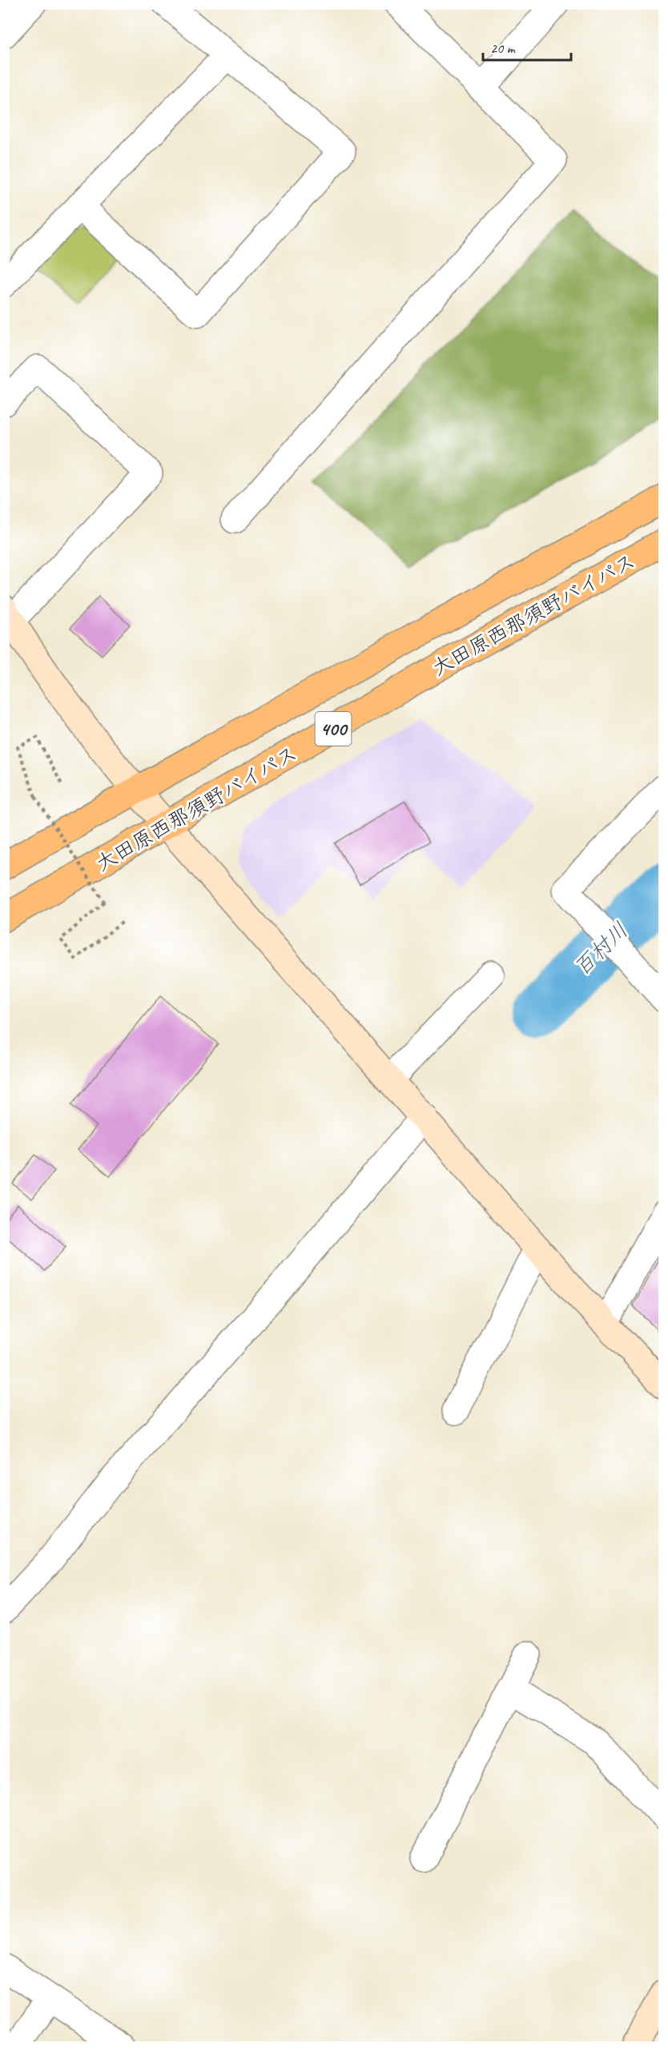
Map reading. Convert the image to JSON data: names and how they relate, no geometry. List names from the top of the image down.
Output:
{
  "streets": {
    "highway": ["大田原西那須野バイパス", "400"]
  },
  "water": ["百村川"],
  "scale_bar": "20 m"
}
